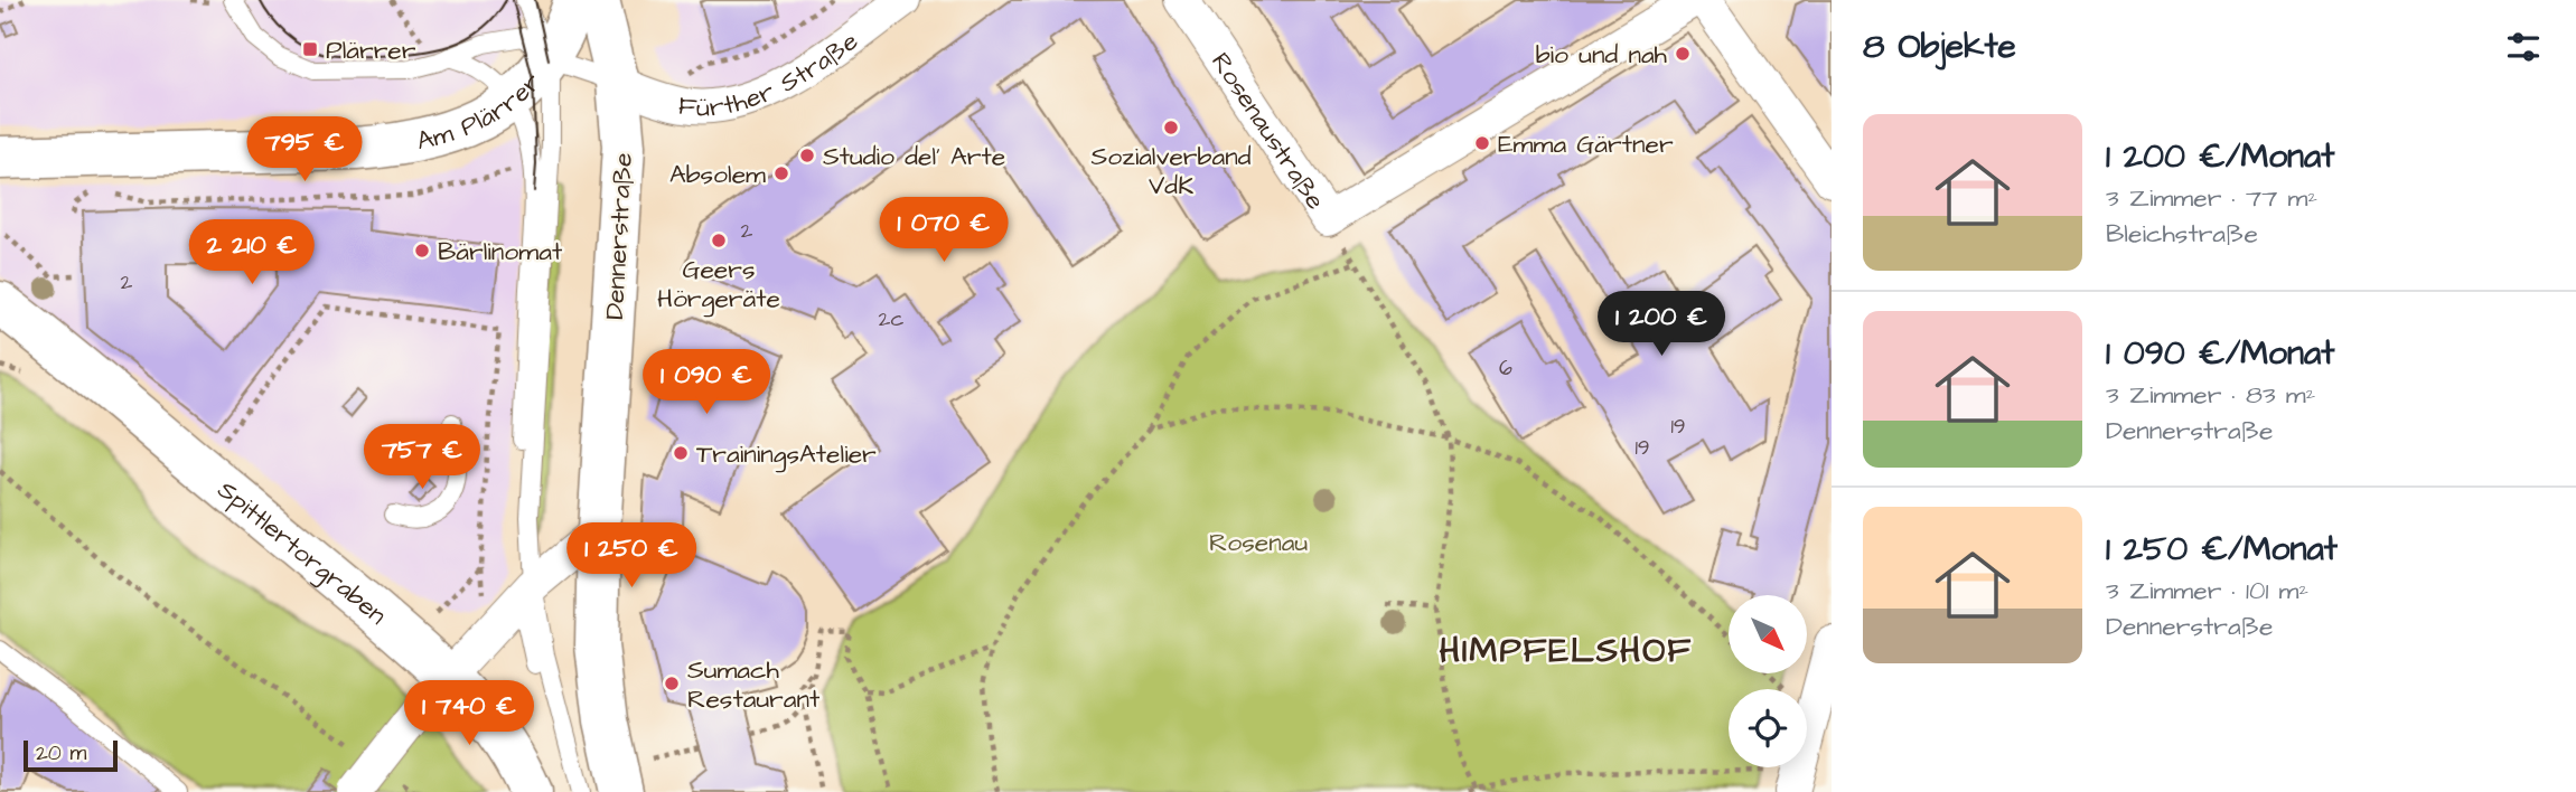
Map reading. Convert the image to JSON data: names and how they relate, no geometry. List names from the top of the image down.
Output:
{
  "streets": {
    "main road": ["Am Plärrer", "Dennerstraße", "Spittlertorgraben"],
    "street": ["Fürther Straße", "Rosenaustraße"]
  },
  "crossings": [
    ["Fürther Straße", "Dennerstraße"]
  ],
  "districts": ["HIMPFELSHOF"],
  "parks": ["Rosenau"],
  "places": {
    "transit": ["Plärrer"],
    "other": [
      "bio und nah",
      "Sozialverband VdK",
      "Emma Gärtner",
      "Studio del' Arte",
      "Absolem",
      "Geers Hörgeräte",
      "Bärlinomat",
      "TrainingsAtelier",
      "Sumach Restaurant"
    ]
  },
  "house_numbers": [
    "2",
    "2",
    "2c",
    "6",
    "19",
    "19"
  ],
  "scale_bar": "20 m",
  "north": "bottom right",
  "page": {
    "heading": "8 Objekte",
    "list": [
      {
        "name": "1 200 €/Monat",
        "note": "3 Zimmer · 77 m² · Bleichstraße"
      },
      {
        "name": "1 090 €/Monat",
        "note": "3 Zimmer · 83 m² · Dennerstraße"
      },
      {
        "name": "1 250 €/Monat",
        "note": "3 Zimmer · 101 m² · Dennerstraße"
      }
    ],
    "price": [
      "795 €",
      "1 070 €",
      "2 210 €",
      "1 200 €",
      "1 090 €",
      "757 €",
      "1 250 €",
      "1 740 €"
    ],
    "scale": "20 m"
  }
}
